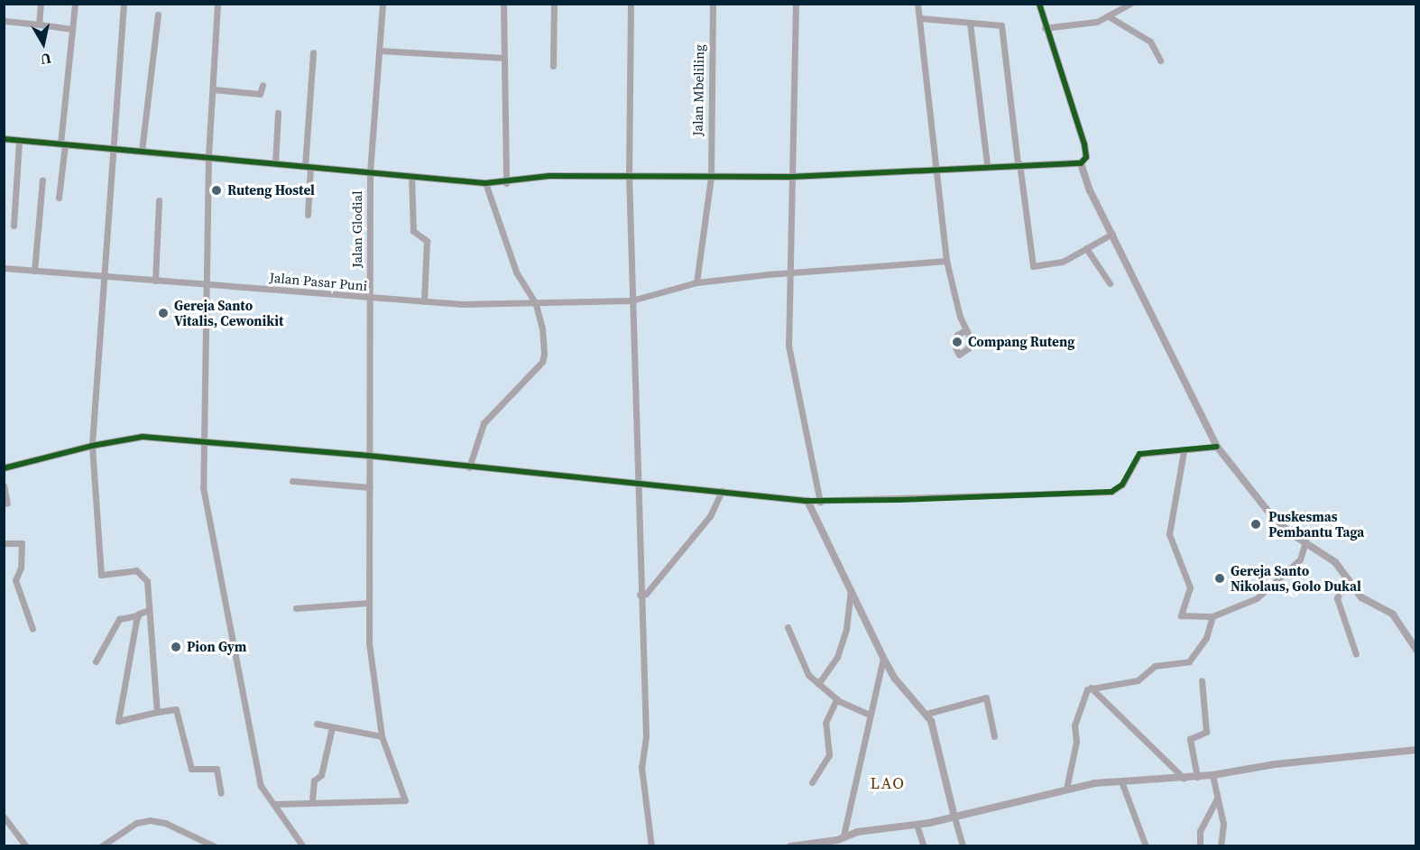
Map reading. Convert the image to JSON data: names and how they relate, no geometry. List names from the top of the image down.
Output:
{
  "streets": {
    "street": ["Jalan Mbeliling", "Jalan Glodial", "Jalan Pasar Puni"]
  },
  "crossings": [
    ["Jalan Mbeliling", "Jalan Pasar Puni"],
    ["Jalan Glodial", "Jalan Pasar Puni"]
  ],
  "districts": ["LAO"],
  "places": [
    "Ruteng Hostel",
    "Gereja Santo Vitalis, Cewonikit",
    "Compang Ruteng",
    "Puskesmas Pembantu Taga",
    "Gereja Santo Nikolaus, Golo Dukal",
    "Pion Gym"
  ],
  "north": "bottom"
}
